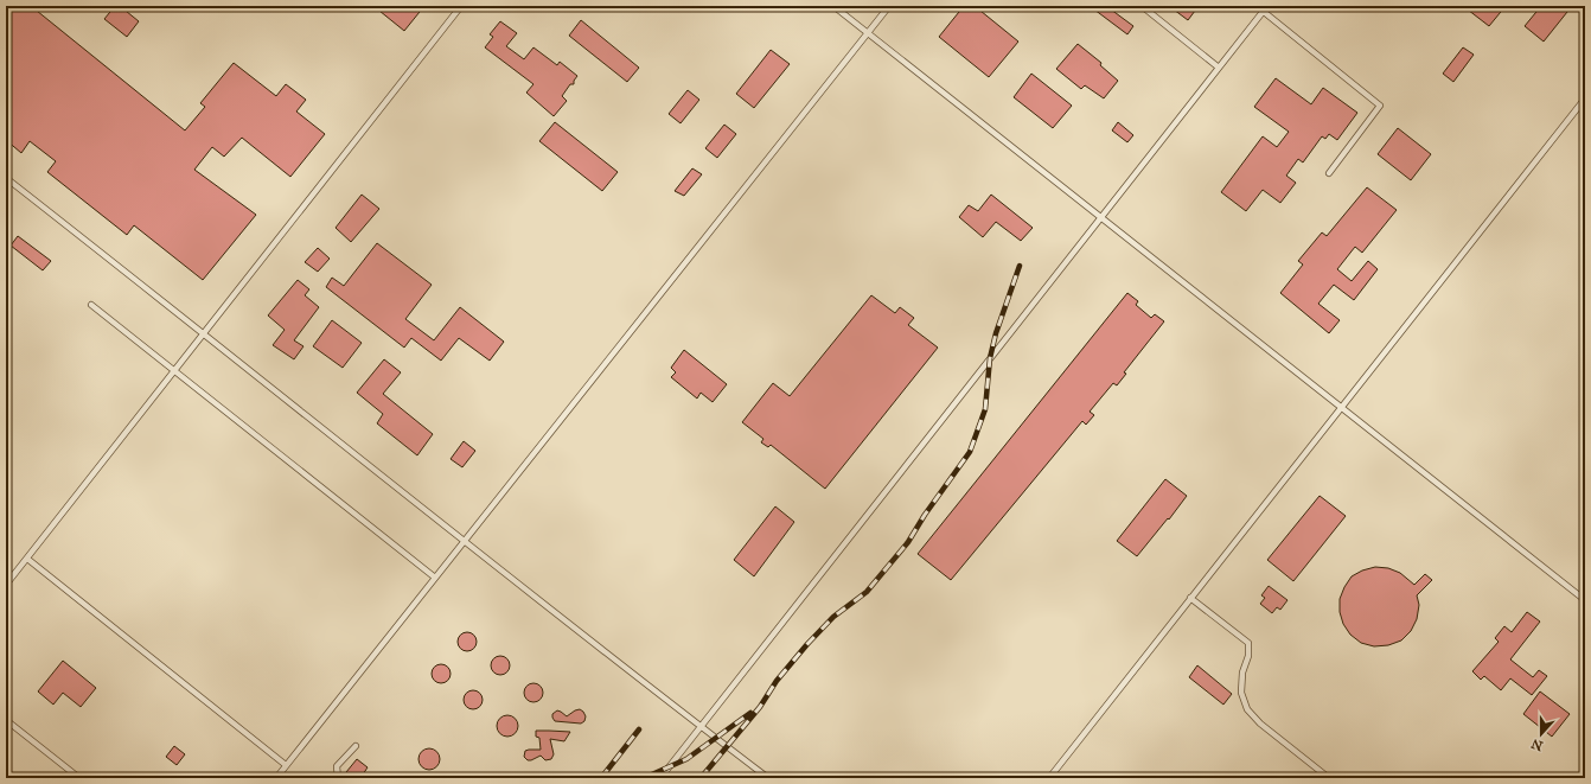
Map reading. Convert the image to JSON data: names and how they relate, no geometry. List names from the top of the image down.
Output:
{
  "north": "bottom"
}
